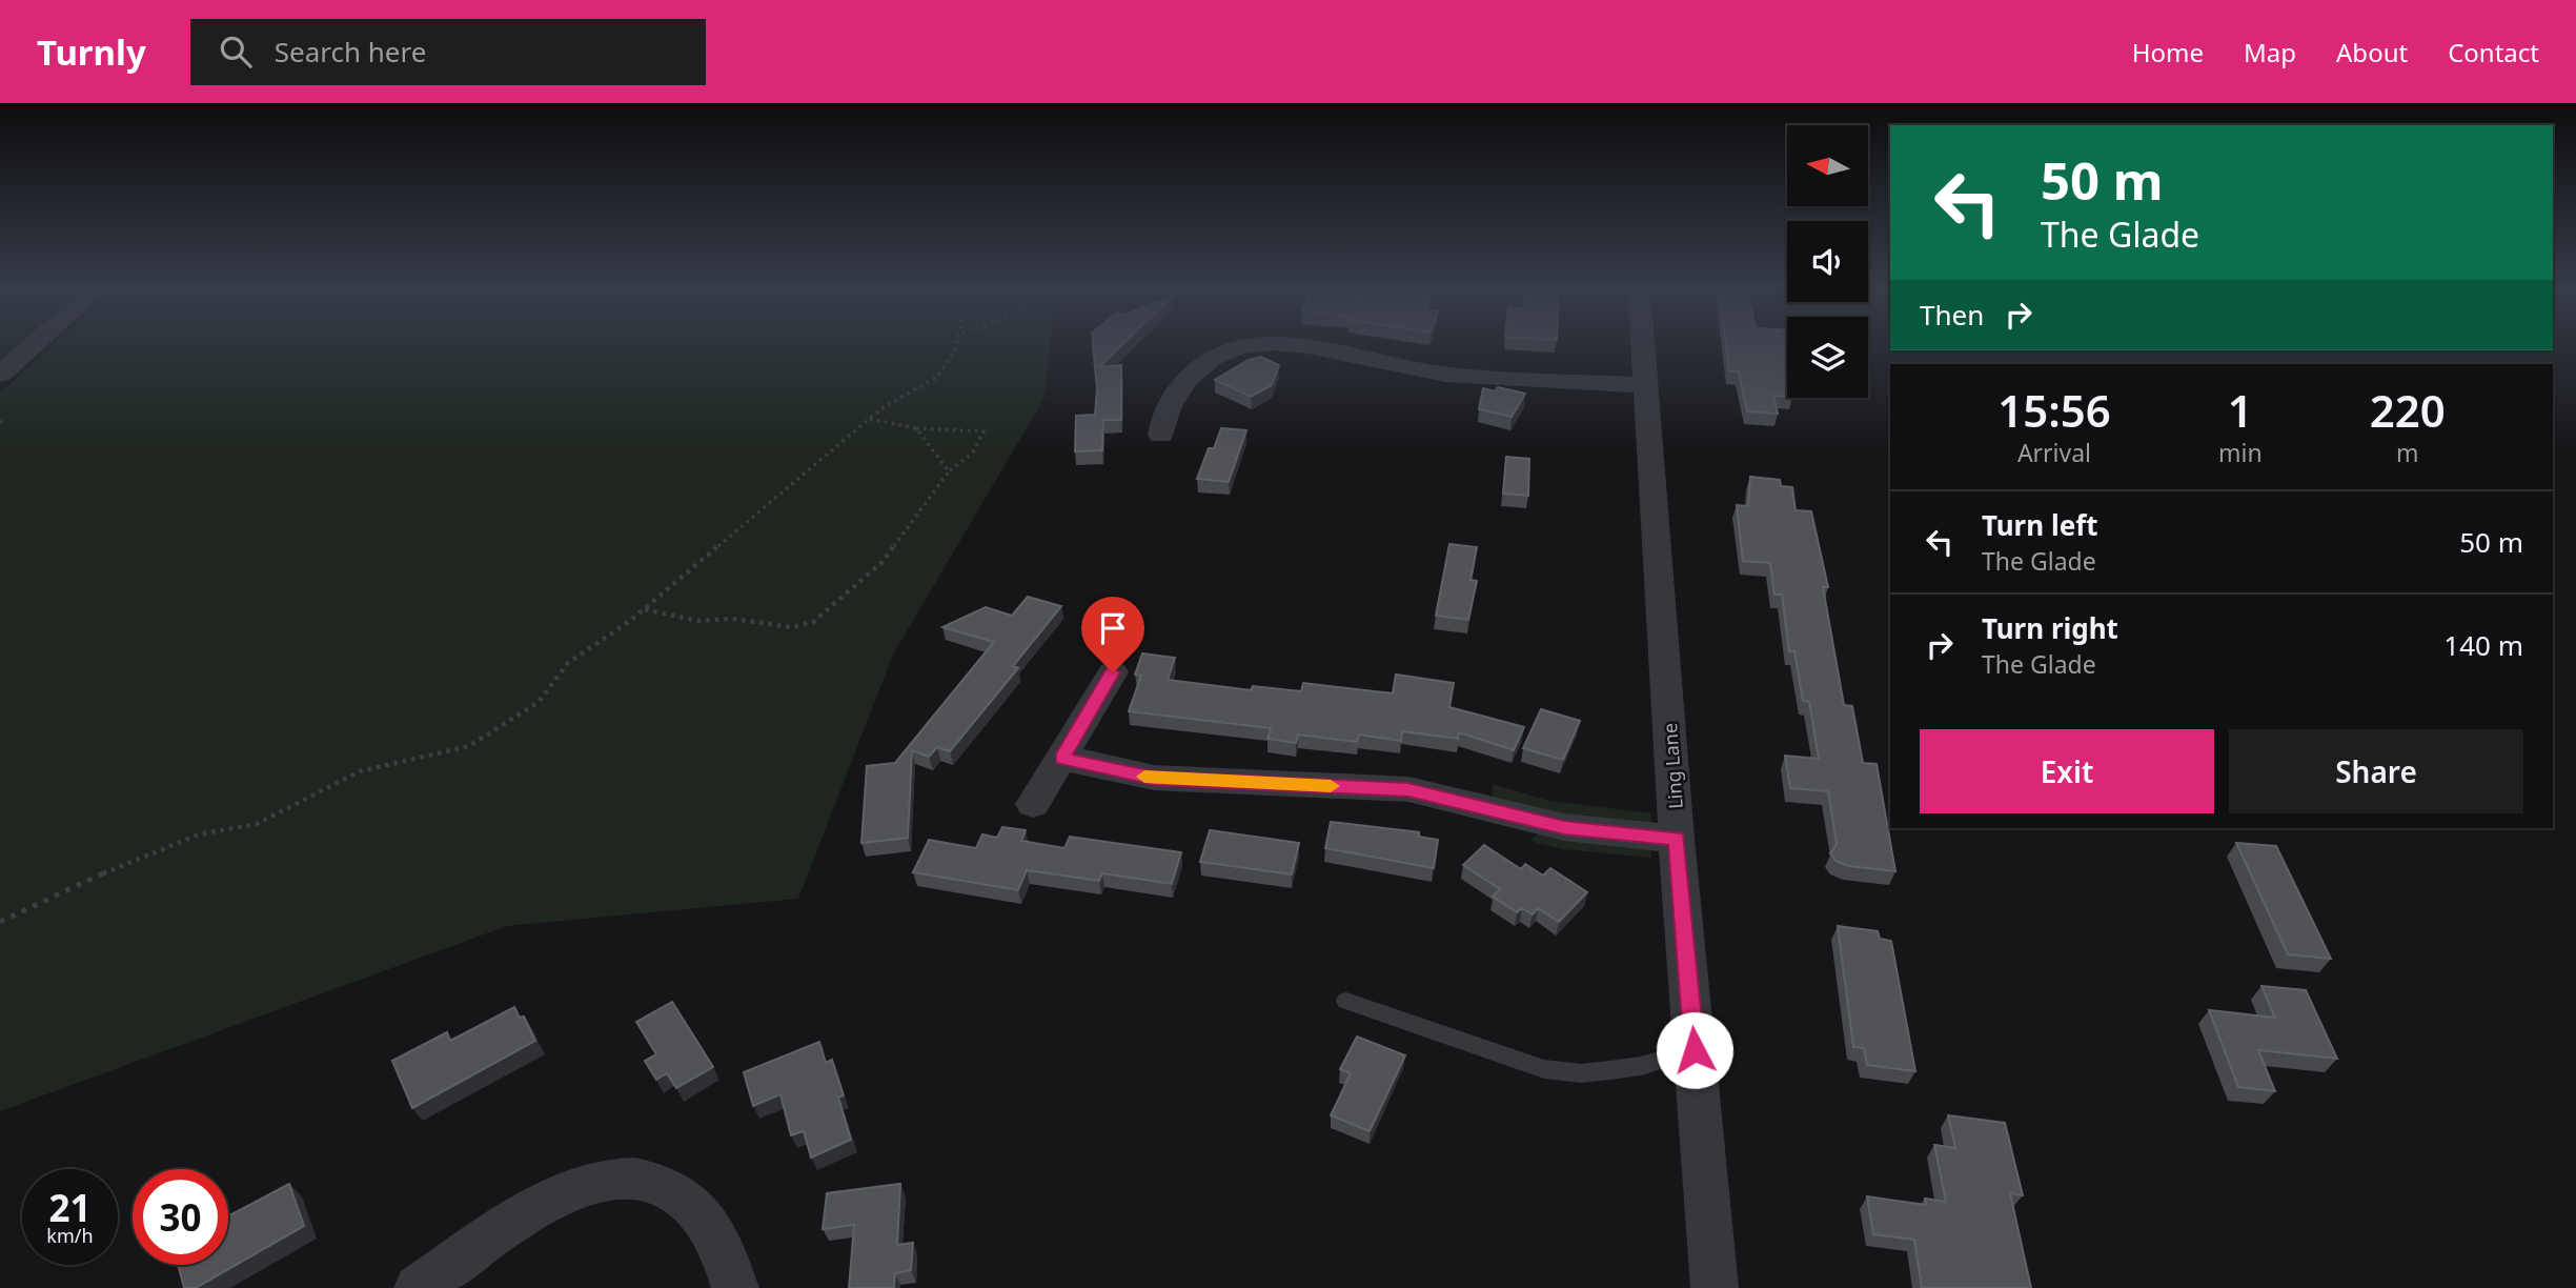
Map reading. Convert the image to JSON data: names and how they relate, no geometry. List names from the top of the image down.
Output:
{
  "streets": {
    "street": ["Ling Lane"]
  },
  "north": "left",
  "page": {
    "header": "Turnly",
    "search": "Search here",
    "nav": [
      "Home",
      "Map",
      "About",
      "Contact"
    ],
    "turn": ["50 m", "The Glade"],
    "then": "Then",
    "eta": [
      "15:56",
      "Arrival",
      "1",
      "min",
      "220",
      "m"
    ],
    "list": [
      {
        "name": "Turn left",
        "note": "The Glade",
        "value": "50 m"
      },
      {
        "name": "Turn right",
        "note": "The Glade",
        "value": "140 m"
      }
    ],
    "buttons": ["Exit", "Share"],
    "speed": "21 km/h",
    "limit": "30"
  }
}
